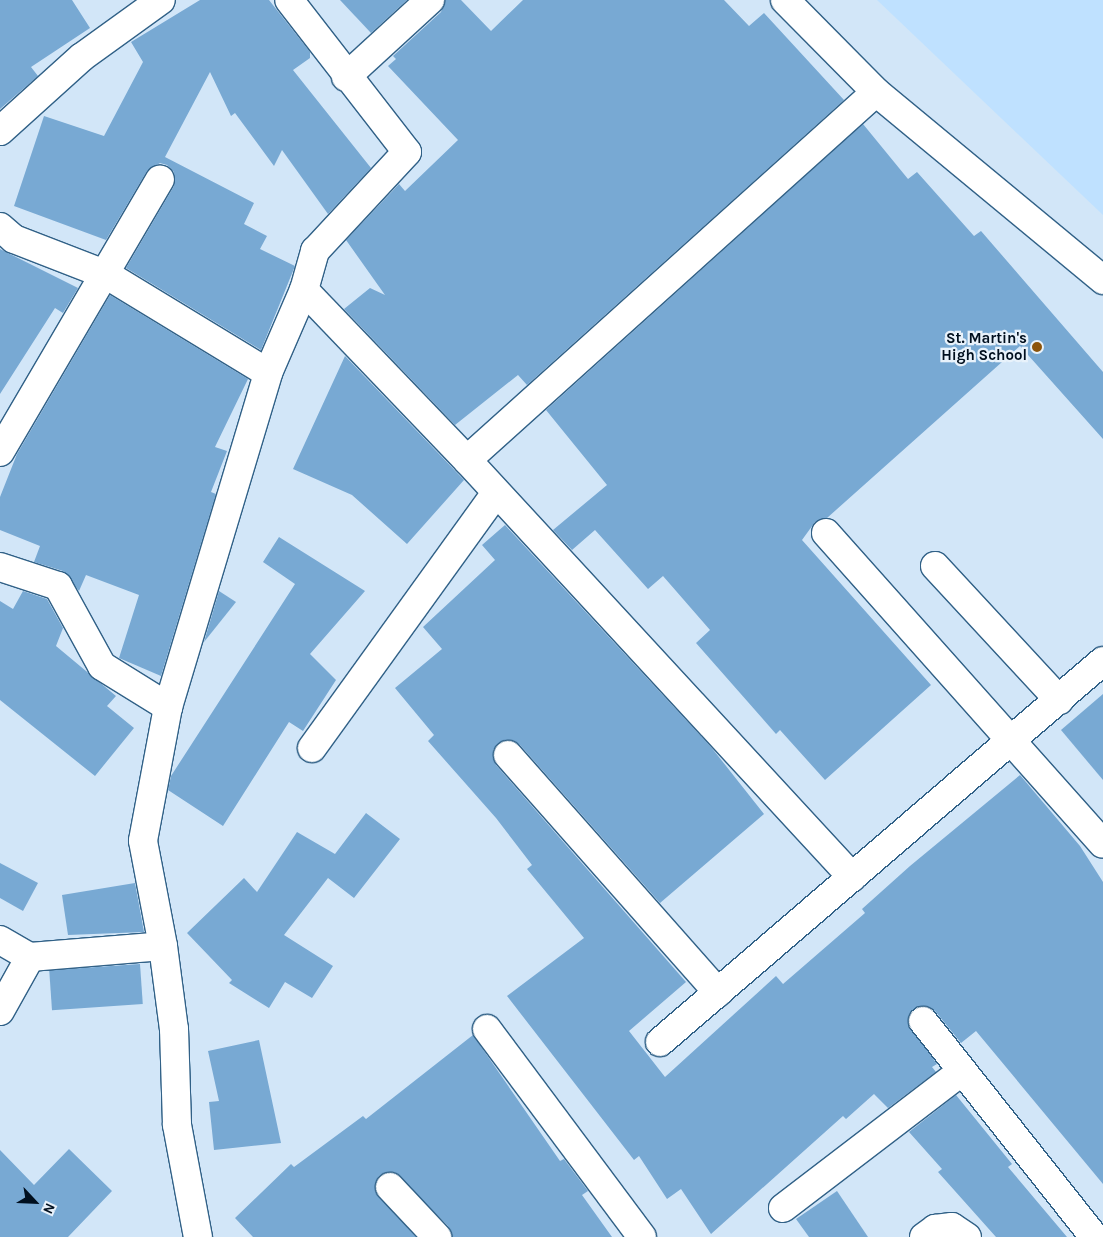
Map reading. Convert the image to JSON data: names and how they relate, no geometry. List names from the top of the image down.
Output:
{
  "places": ["St. Martin's High School"],
  "north": "bottom right"
}
